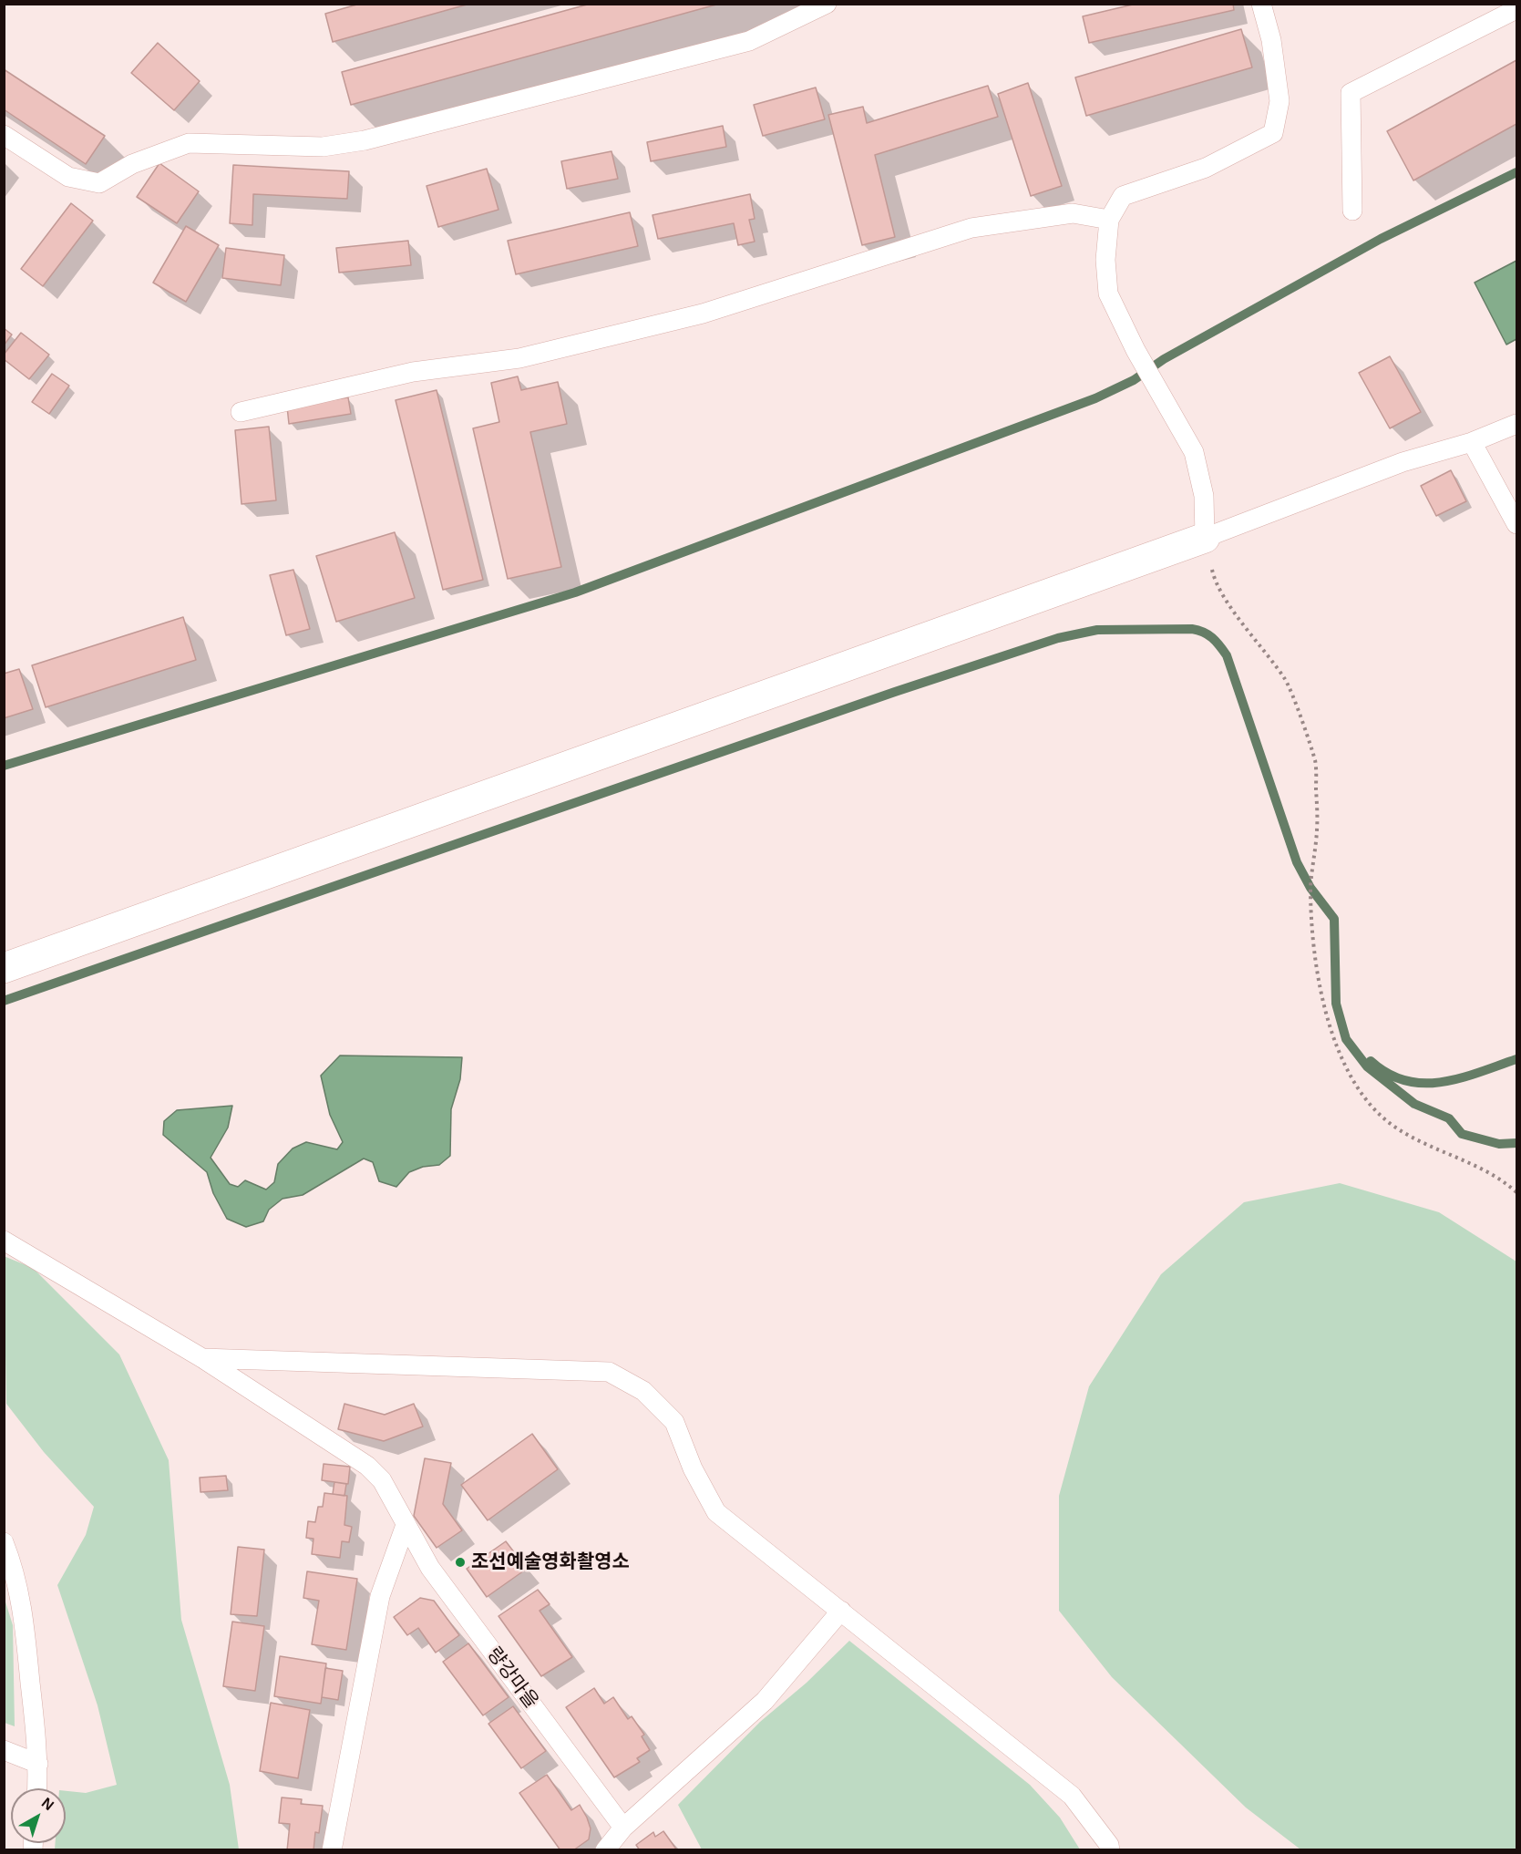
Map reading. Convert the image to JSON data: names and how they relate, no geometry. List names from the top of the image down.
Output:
{
  "streets": {
    "lane": ["량강마을"]
  },
  "places": ["조선예술영화촬영소"],
  "north": "top right"
}
